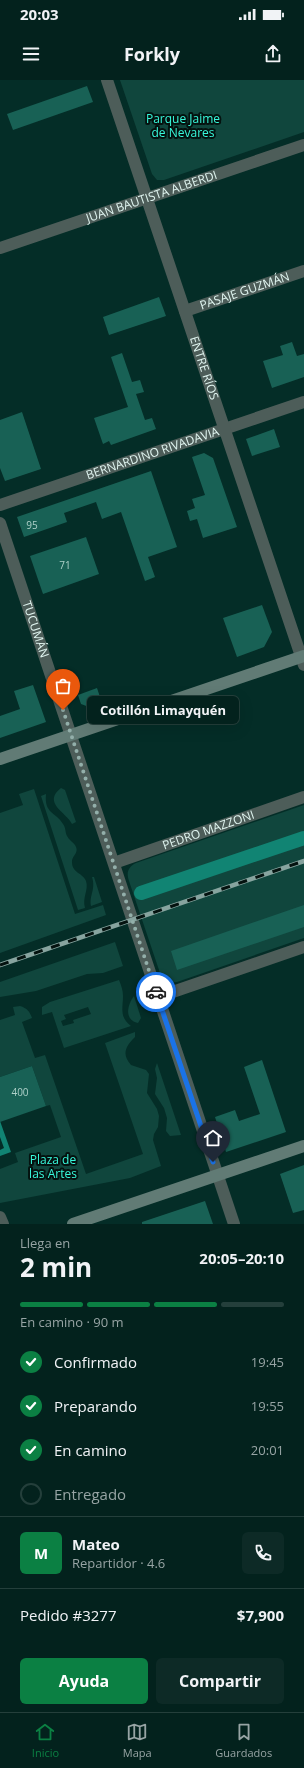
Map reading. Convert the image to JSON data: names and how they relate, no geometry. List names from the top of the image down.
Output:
{
  "streets": {
    "street": [
      "JUAN BAUTISTA ALBERDI",
      "PASAJE GUZMÁN",
      "ENTRE RÍOS",
      "BERNARDINO RIVADAVIA",
      "TUCUMÁN",
      "PEDRO MAZZONI"
    ]
  },
  "crossings": [
    ["JUAN BAUTISTA ALBERDI", "ENTRE RÍOS"],
    ["PASAJE GUZMÁN", "ENTRE RÍOS"],
    ["ENTRE RÍOS", "BERNARDINO RIVADAVIA"],
    ["TUCUMÁN", "PEDRO MAZZONI"]
  ],
  "parks": ["Parque Jaime de Nevares", "Plaza de las Artes"],
  "places": ["Cotillón Limayquén"],
  "house_numbers": ["95", "71", "400"],
  "page": {
    "status": "20:03",
    "header": "Forkly",
    "bubble": "Cotillón Limayquén",
    "heading": ["2 min", "Llega en", "20:05–20:10"],
    "panel": [
      "Mateo",
      "Repartidor · 4.6",
      "Pedido #3277",
      "$7,900"
    ],
    "bar": "En camino · 90 m",
    "list": [
      ["Confirmado", "19:45"],
      ["Preparando", "19:55"],
      ["En camino", "20:01"],
      "Entregado"
    ],
    "round": "M",
    "buttons": ["Ayuda", "Compartir"],
    "tabs": ["Inicio", "Mapa", "Guardados"]
  }
}
